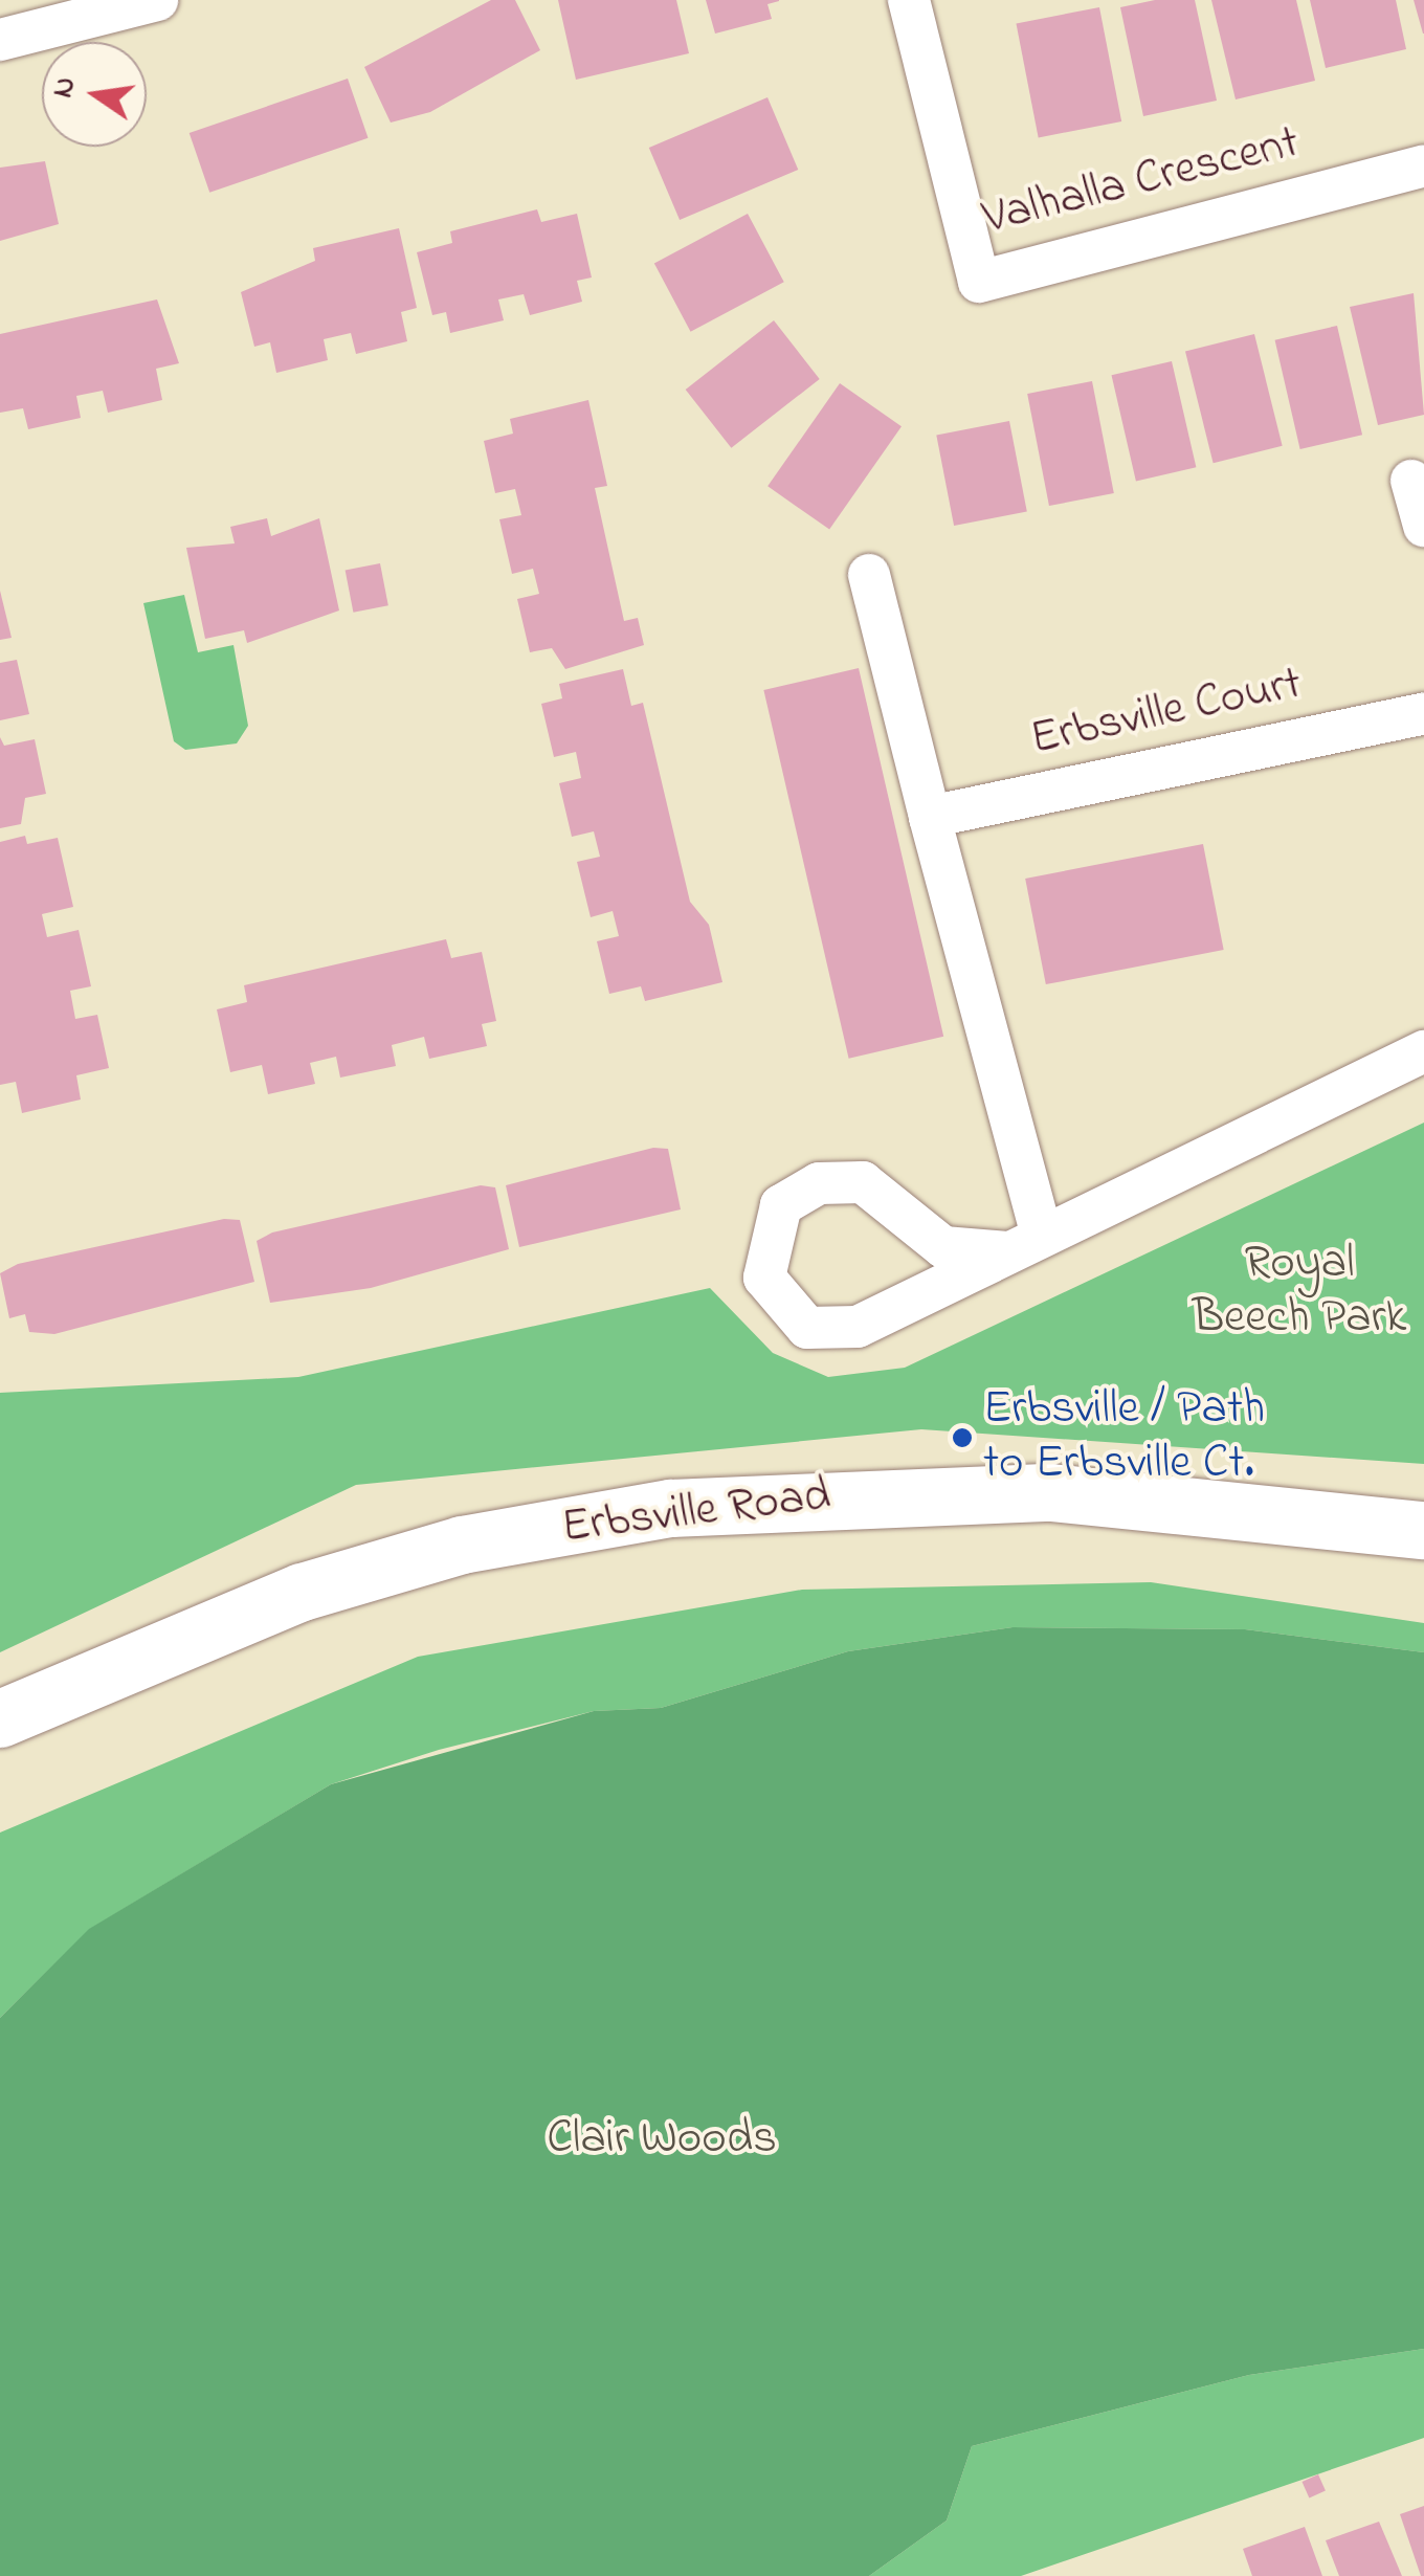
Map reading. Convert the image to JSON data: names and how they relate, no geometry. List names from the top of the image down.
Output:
{
  "streets": {
    "main road": ["Erbsville Road"],
    "street": ["Valhalla Crescent", "Erbsville Court"]
  },
  "parks": ["Royal Beech Park", "Clair Woods"],
  "places": ["Erbsville / Path to Erbsville Ct."],
  "north": "left"
}
